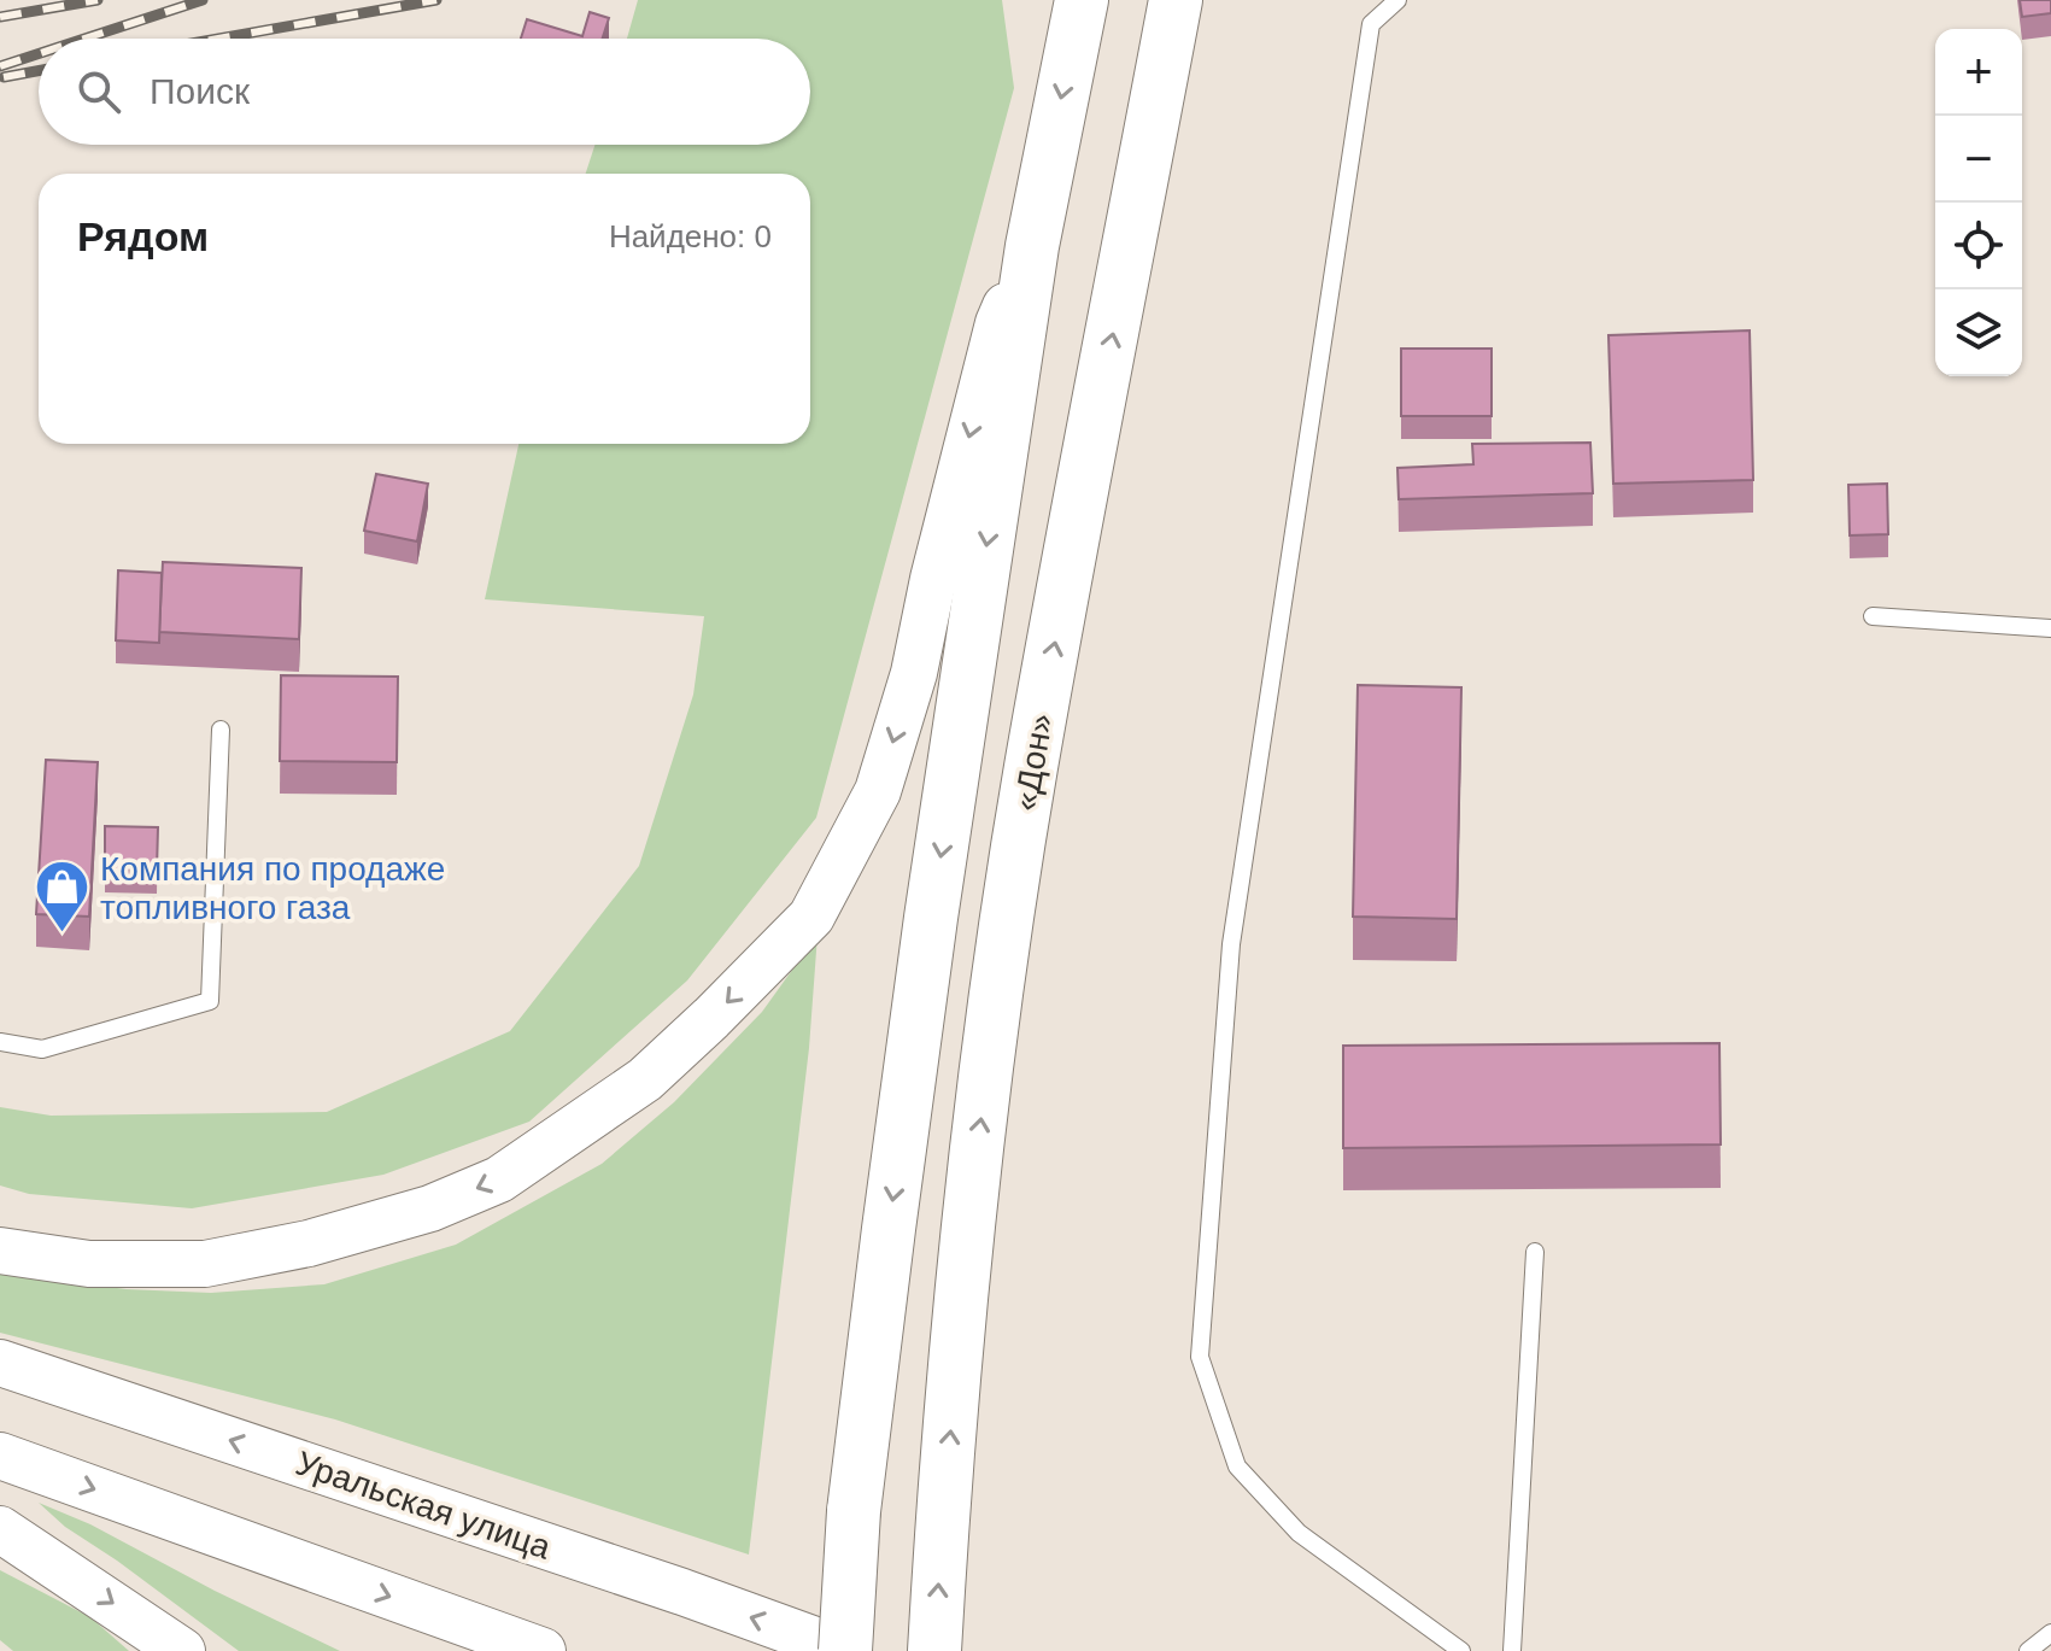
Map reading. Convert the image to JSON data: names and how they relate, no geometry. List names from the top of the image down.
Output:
{
  "streets": {
    "highway": ["«Дон»"],
    "main road": ["Уральская улица"]
  },
  "places": {
    "shop": ["Компания по продаже топливного газа"]
  },
  "page": {
    "map_buttons": ["+", "−"],
    "search": "Поиск",
    "heading": ["Рядом", "Найдено: 0"]
  }
}
